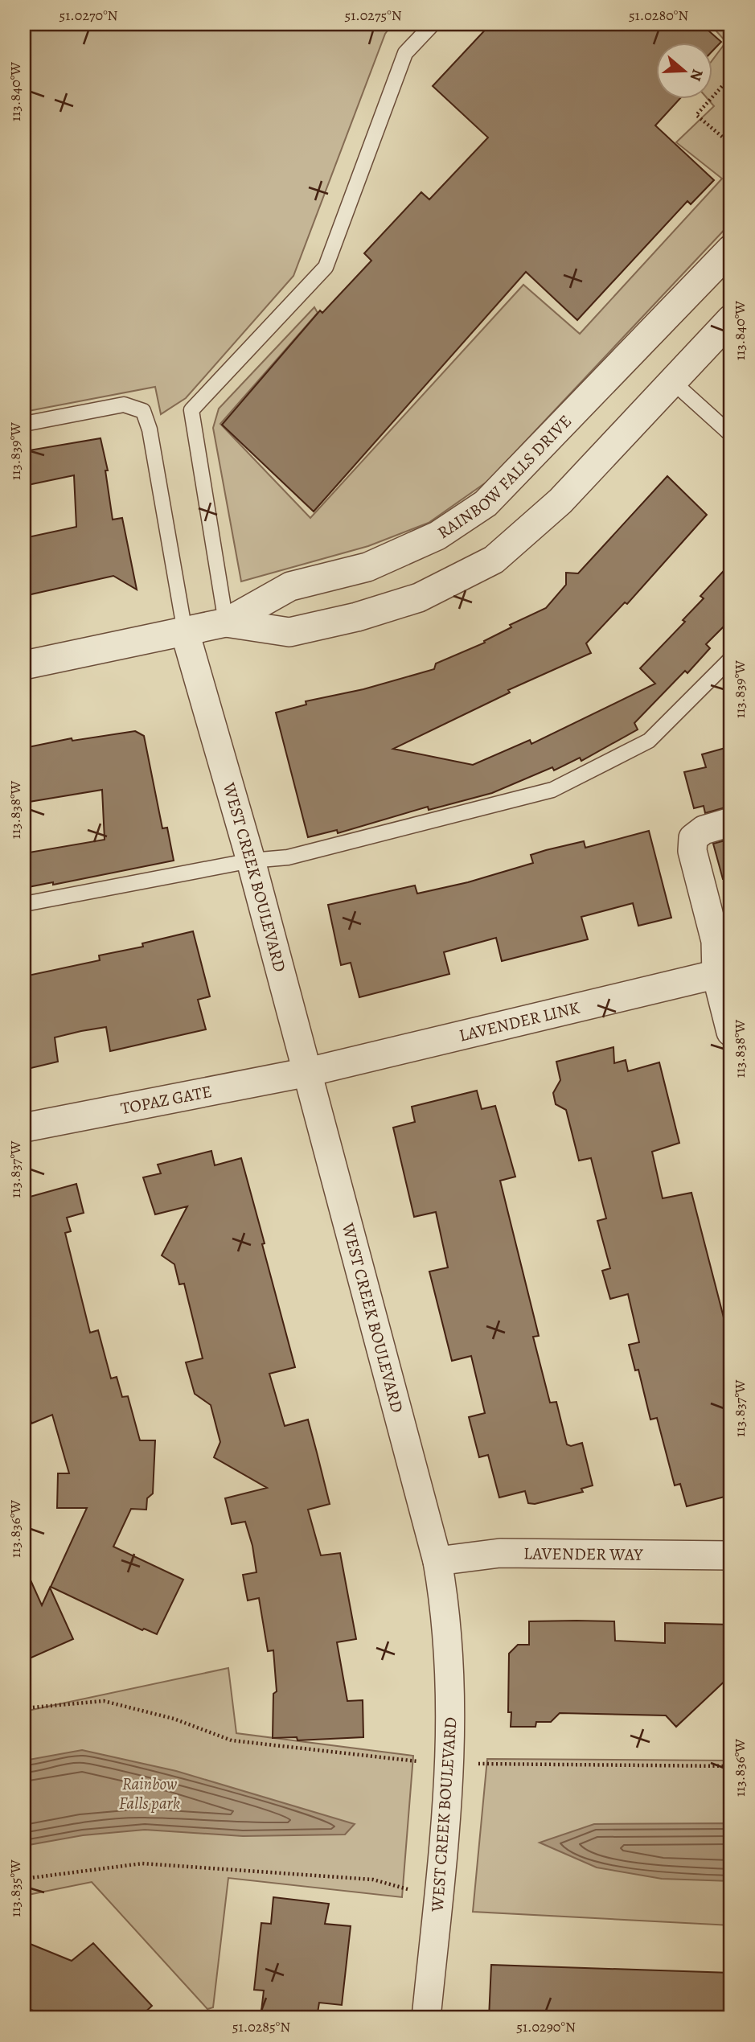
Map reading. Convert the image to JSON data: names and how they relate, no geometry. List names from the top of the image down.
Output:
{
  "streets": {
    "street": [
      "RAINBOW FALLS DRIVE",
      "WEST CREEK BOULEVARD",
      "LAVENDER LINK",
      "TOPAZ GATE",
      "LAVENDER WAY"
    ]
  },
  "crossings": [
    ["RAINBOW FALLS DRIVE", "WEST CREEK BOULEVARD"],
    ["WEST CREEK BOULEVARD", "LAVENDER LINK"],
    ["WEST CREEK BOULEVARD", "TOPAZ GATE"],
    ["WEST CREEK BOULEVARD", "LAVENDER WAY"],
    ["LAVENDER LINK", "TOPAZ GATE"]
  ],
  "parks": ["Rainbow Falls park"],
  "north": "right",
  "coordinates": [
    "51.0270°N",
    "51.0275°N",
    "51.0280°N",
    "113.840°W",
    "113.839°W",
    "113.838°W",
    "113.837°W",
    "113.836°W",
    "113.835°W",
    "51.0285°N",
    "51.0290°N"
  ]
}
